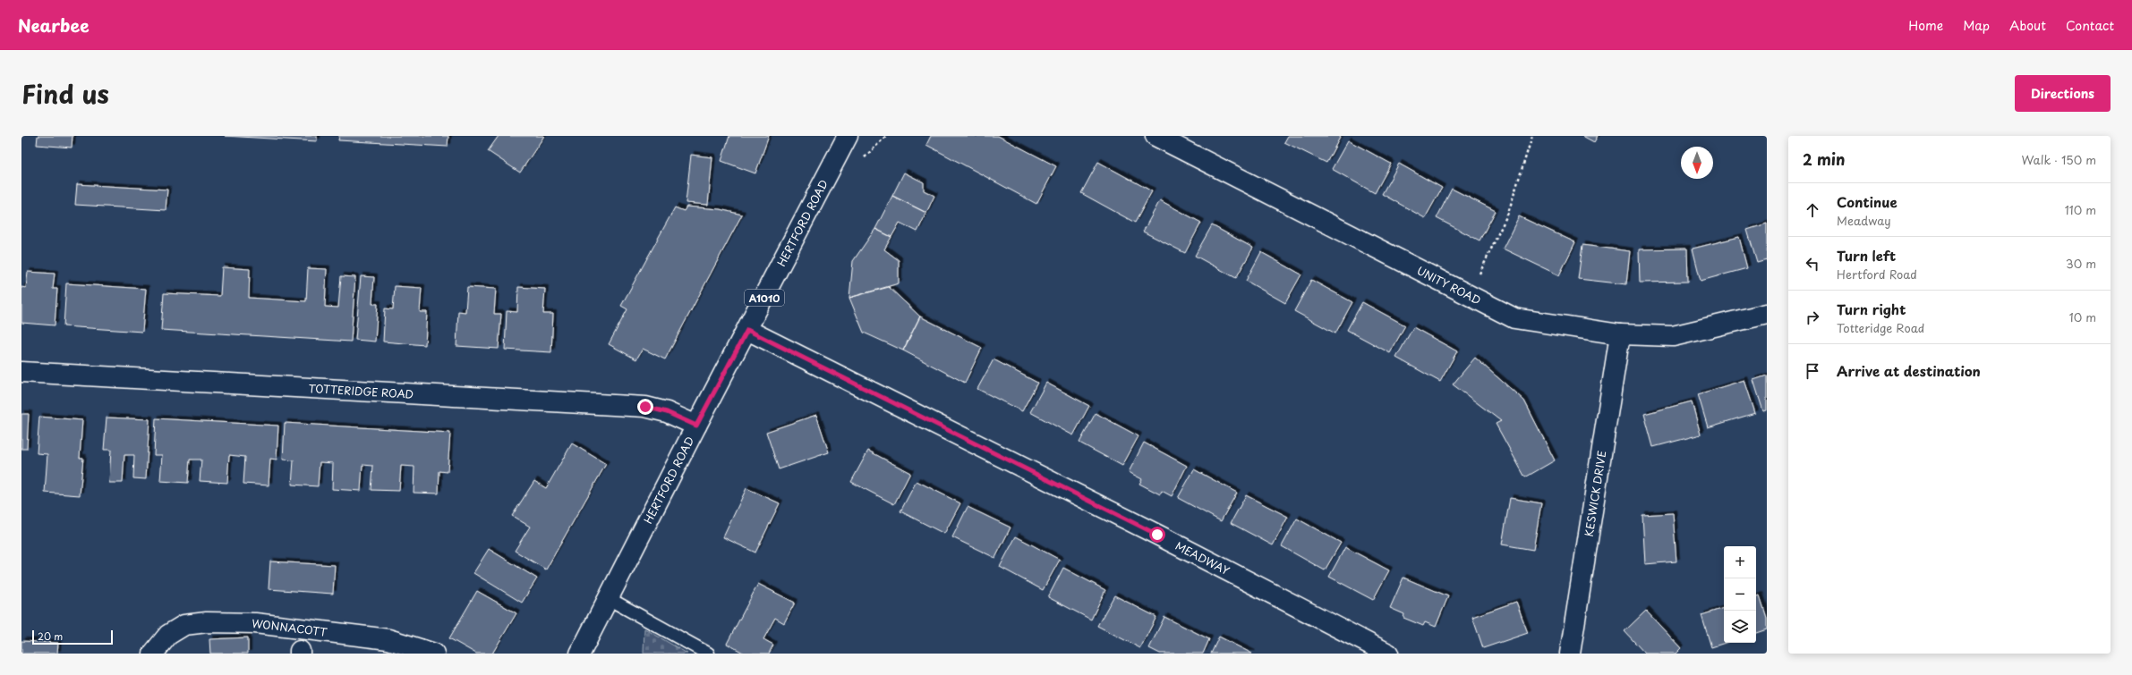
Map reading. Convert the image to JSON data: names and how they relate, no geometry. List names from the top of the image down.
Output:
{
  "streets": {
    "street": [
      "HERTFORD ROAD",
      "UNITY ROAD",
      "A1010",
      "TOTTERIDGE ROAD",
      "KESWICK DRIVE",
      "MEADWAY",
      "WONNACOTT"
    ]
  },
  "crossings": [
    ["HERTFORD ROAD", "TOTTERIDGE ROAD"],
    ["HERTFORD ROAD", "MEADWAY"],
    ["UNITY ROAD", "KESWICK DRIVE"]
  ],
  "scale_bar": "20 m",
  "north": "bottom",
  "page": {
    "header": "Nearbee",
    "nav": [
      "Home",
      "Map",
      "About",
      "Contact"
    ],
    "title": "Find us",
    "buttons": "Directions",
    "heading": ["2 min", "Walk · 150 m"],
    "list": [
      ["Continue", "Meadway", "110 m"],
      ["Turn left", "Hertford Road", "30 m"],
      ["Turn right", "Totteridge Road", "10 m"],
      "Arrive at destination"
    ],
    "map_buttons": ["+", "−"],
    "scale": "20 m"
  }
}
